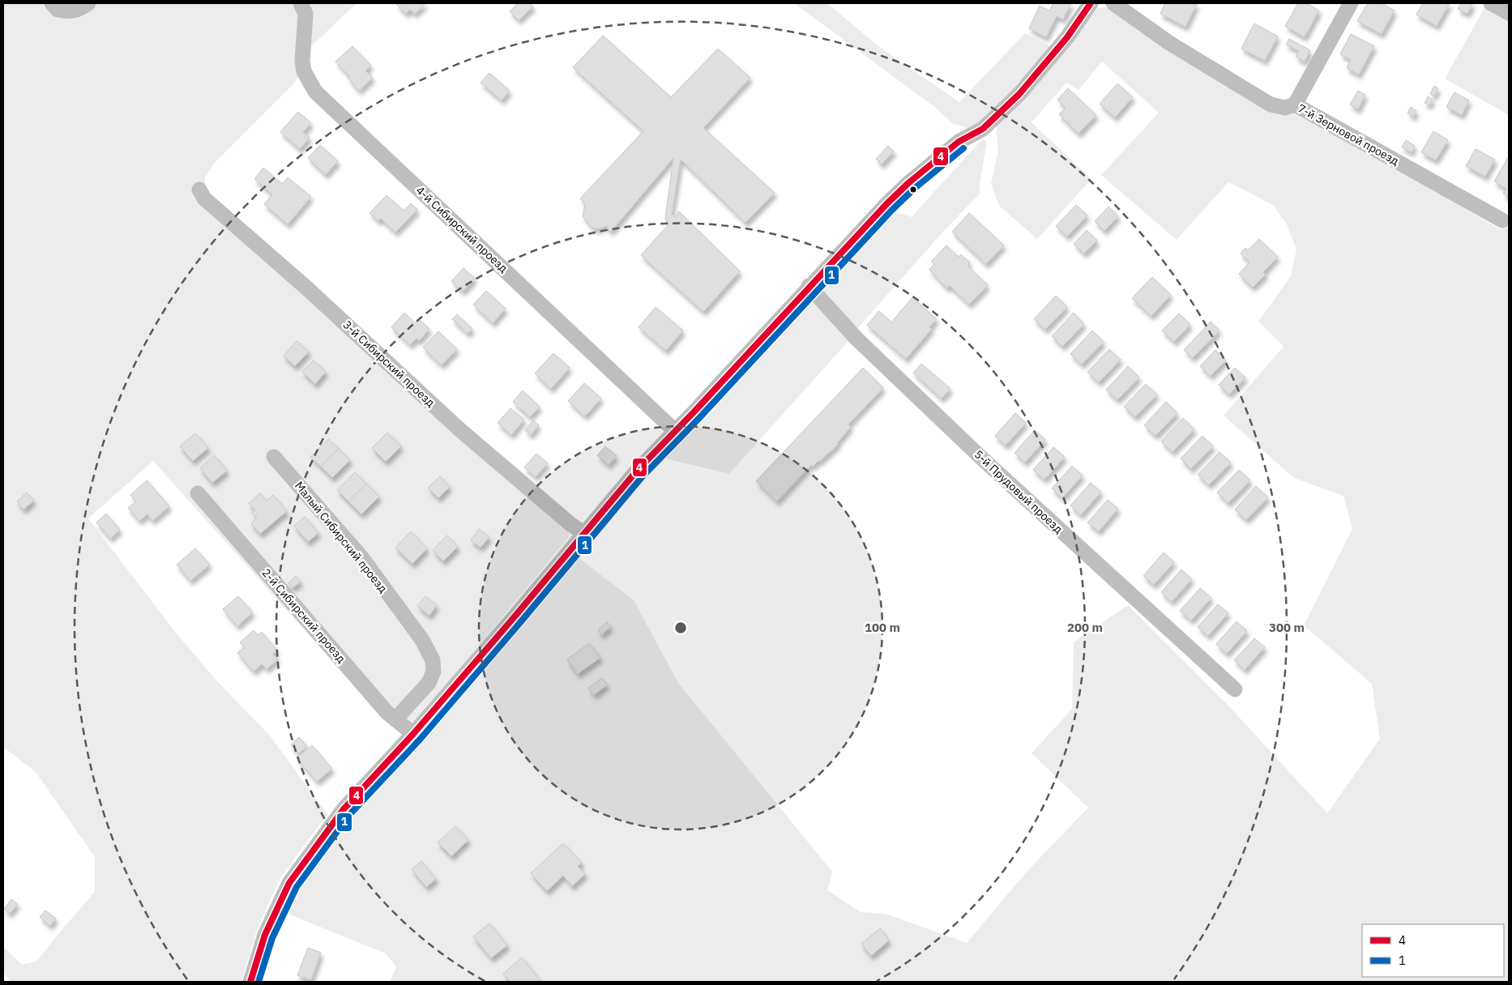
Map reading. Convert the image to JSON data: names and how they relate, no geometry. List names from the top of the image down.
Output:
{
  "streets": {
    "street": [
      "7-й Зерновой проезд",
      "4-й Сибирский проезд",
      "3-й Сибирский проезд",
      "5-й Прудовый проезд",
      "Малый Сибирский проезд",
      "2-й Сибирский проезд"
    ]
  },
  "crossings": [
    ["Малый Сибирский проезд", "2-й Сибирский проезд"]
  ],
  "lines": ["transit line 4", "transit line 1"],
  "legend": ["4", "1"],
  "rings": ["100 m", "200 m", "300 m"]
}
